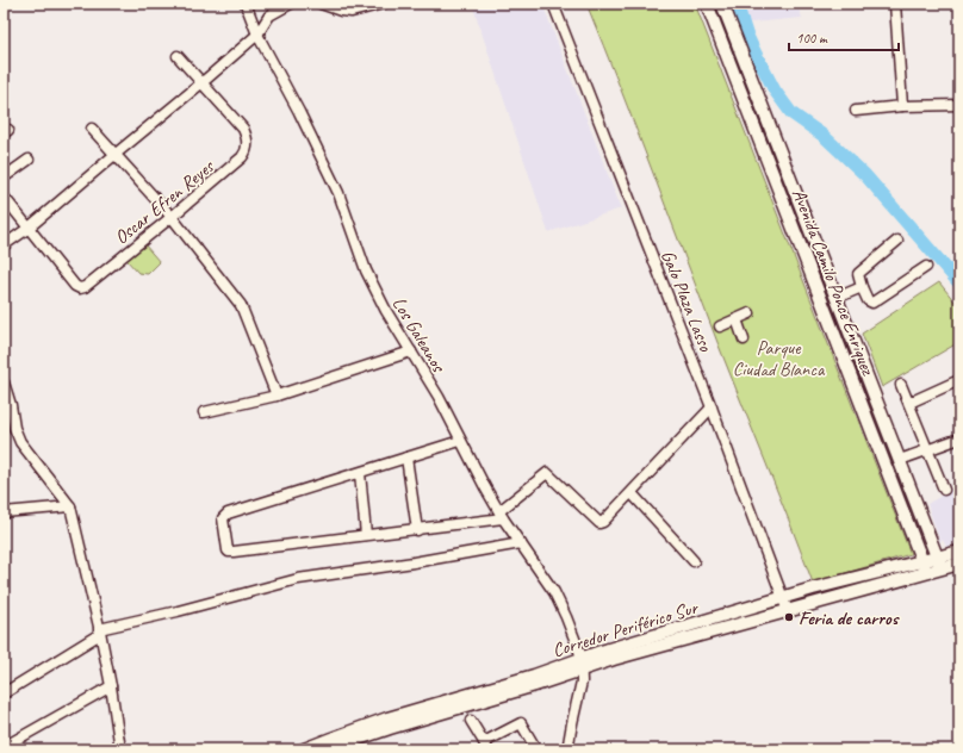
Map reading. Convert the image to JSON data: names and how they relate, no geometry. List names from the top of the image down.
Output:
{
  "streets": {
    "main road": ["Avenida Camilo Ponce Enriquez", "Corredor Periférico Sur"],
    "street": ["Oscar Efren Reyes", "Galo Plaza Lasso", "Los Galeanos"]
  },
  "crossings": [
    ["Avenida Camilo Ponce Enriquez", "Corredor Periférico Sur"],
    ["Galo Plaza Lasso", "Corredor Periférico Sur"],
    ["Los Galeanos", "Corredor Periférico Sur"]
  ],
  "parks": ["Parque Ciudad Blanca"],
  "places": ["Feria de carros"],
  "scale_bar": "100 m"
}
